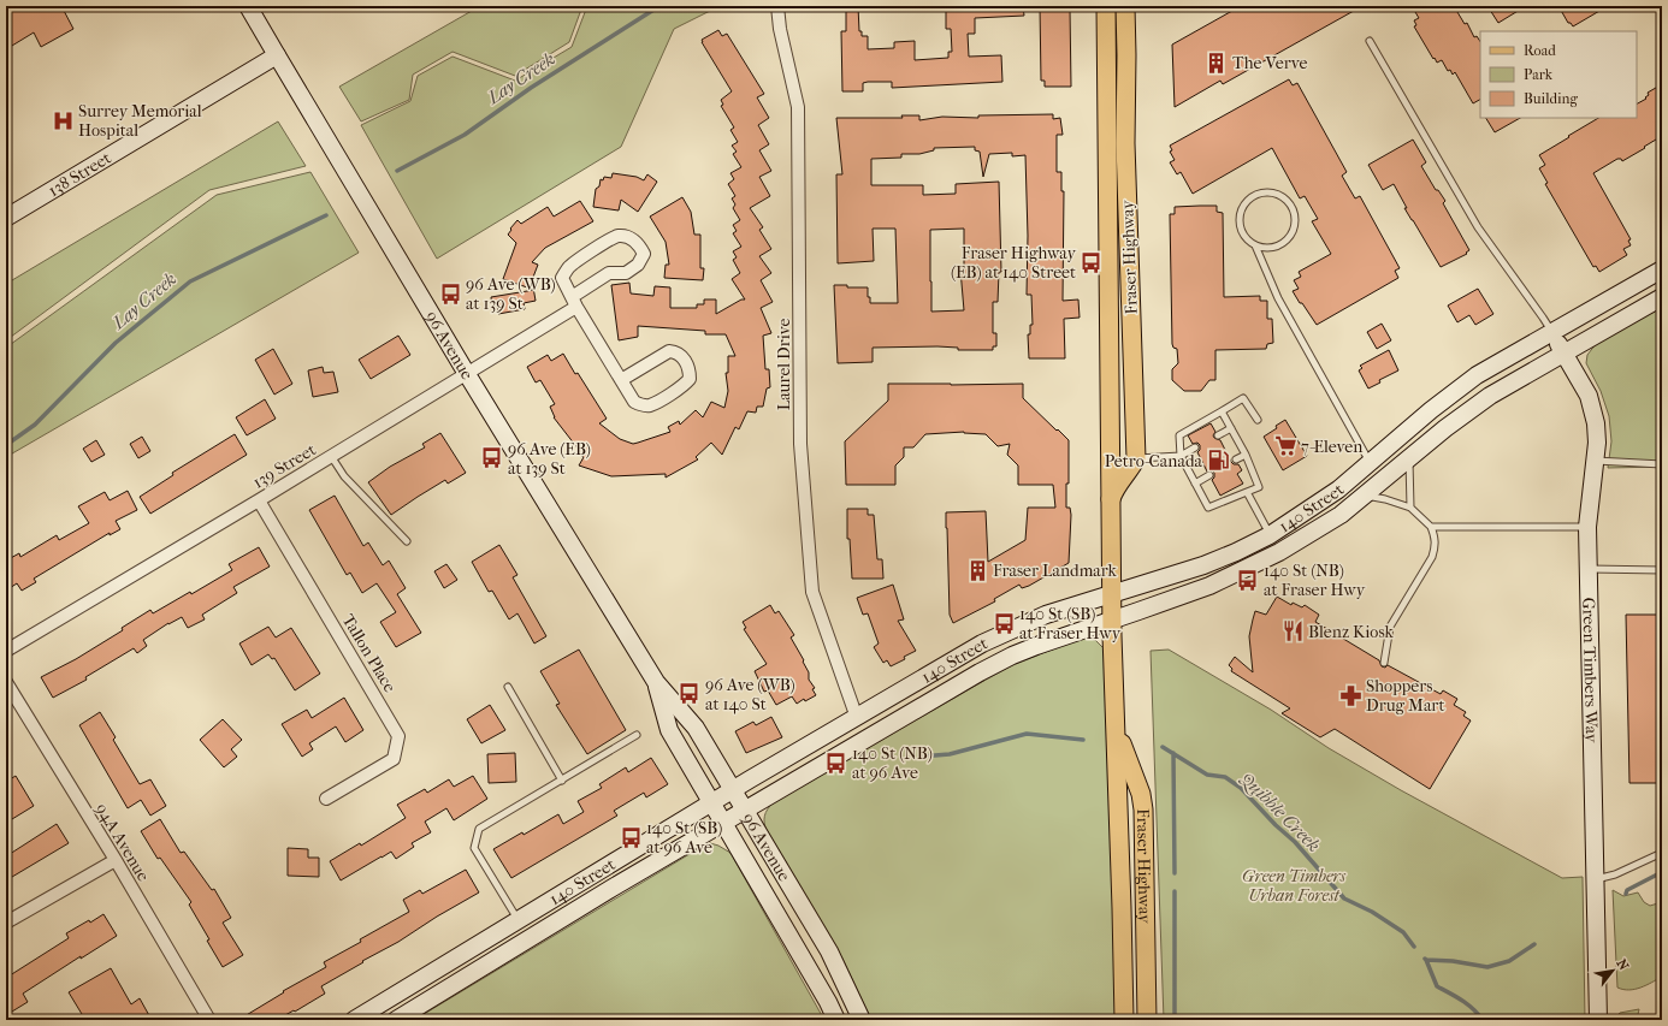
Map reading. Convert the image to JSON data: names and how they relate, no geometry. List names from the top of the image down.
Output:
{
  "streets": {
    "main road": [
      "138 Street",
      "Fraser Highway",
      "96 Avenue",
      "140 Street",
      "Green Timbers Way"
    ],
    "street": [
      "Laurel Drive",
      "139 Street",
      "Tallon Place",
      "94A Avenue"
    ]
  },
  "crossings": [
    ["138 Street", "96 Avenue"],
    ["Fraser Highway", "140 Street"],
    ["96 Avenue", "139 Street"],
    ["96 Avenue", "140 Street"],
    ["Laurel Drive", "140 Street"],
    ["139 Street", "Tallon Place"],
    ["140 Street", "Green Timbers Way"]
  ],
  "water": ["Lay Creek", "Quibble Creek"],
  "parks": ["Green Timbers Urban Forest"],
  "places": {
    "building": ["The Verve", "Fraser Landmark"],
    "hospital": ["Surrey Memorial Hospital"],
    "bus stop": [
      "Fraser Highway (EB) at 140 Street",
      "96 Ave (WB) at 139 St",
      "96 Ave (EB) at 139 St",
      "140 St (NB) at Fraser Hwy",
      "140 St (SB) at Fraser Hwy",
      "96 Ave (WB) at 140 St",
      "140 St (NB) at 96 Ave",
      "140 St (SB) at 96 Ave"
    ],
    "supermarket": ["7-Eleven"],
    "fuel station": ["Petro-Canada"],
    "restaurant": ["Blenz Kiosk"],
    "pharmacy": ["Shoppers Drug Mart"]
  },
  "legend": ["Road", "Park", "Building"],
  "north": "top right"
}
